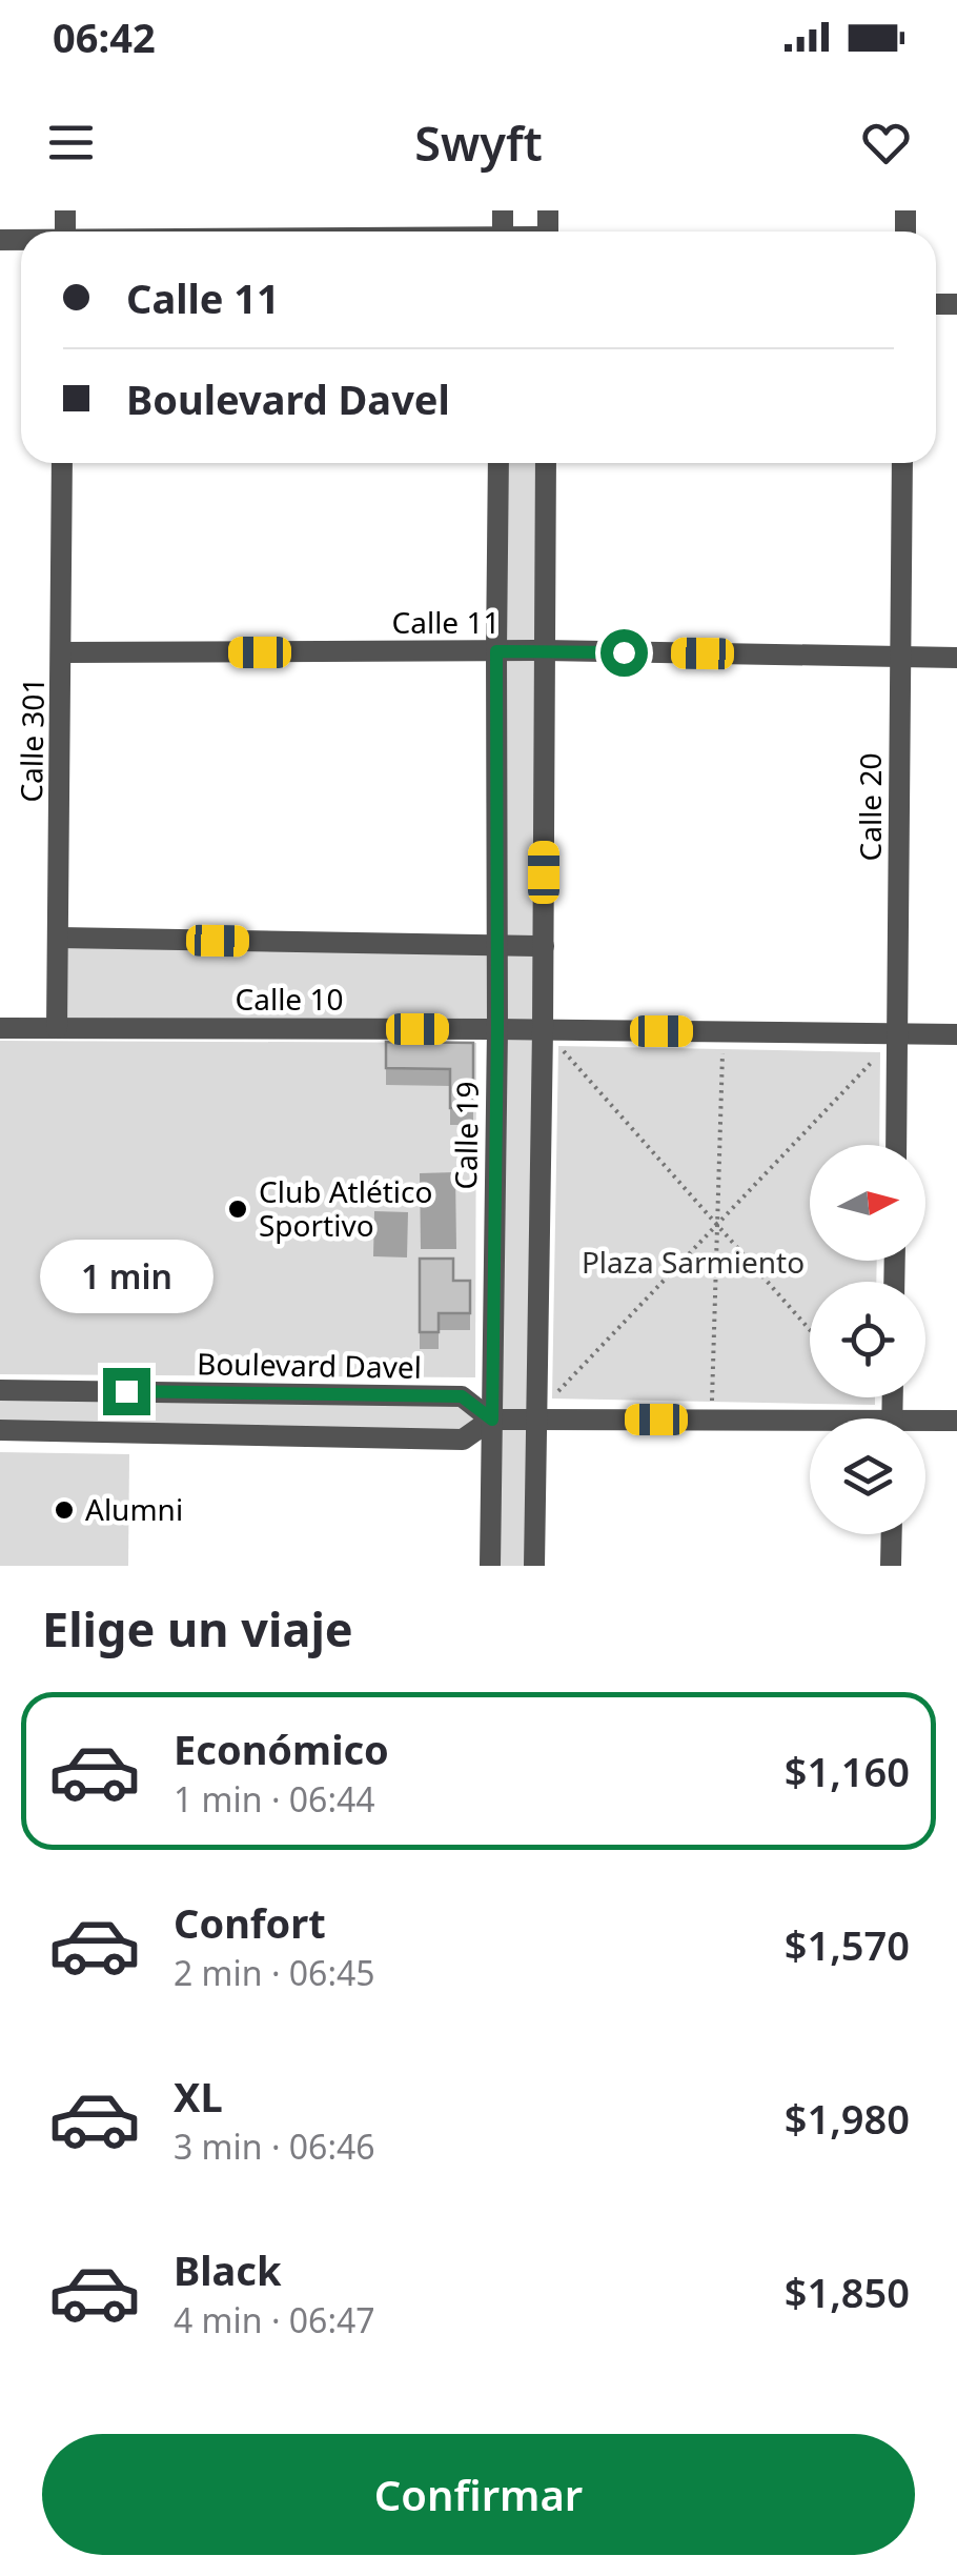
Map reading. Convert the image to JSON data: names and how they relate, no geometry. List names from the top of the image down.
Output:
{
  "streets": {
    "street": [
      "Calle 11",
      "Calle 301",
      "Calle 20",
      "Calle 10",
      "Calle 19",
      "Boulevard Davel"
    ]
  },
  "crossings": [
    ["Calle 11", "Calle 301"],
    ["Calle 11", "Calle 20"],
    ["Calle 11", "Calle 19"],
    ["Calle 301", "Calle 10"],
    ["Calle 20", "Calle 10"],
    ["Calle 10", "Calle 19"],
    ["Calle 19", "Boulevard Davel"]
  ],
  "parks": ["Plaza Sarmiento"],
  "places": ["Club Atlético Sportivo", "Alumni"],
  "north": "right",
  "page": {
    "status": "06:42",
    "header": "Swyft",
    "banner": ["Calle 11", "Boulevard Davel"],
    "bubble": "1 min",
    "heading": "Elige un viaje",
    "list": [
      {
        "name": "Económico",
        "note": "1 min · 06:44",
        "value": "$1,160"
      },
      {
        "name": "Confort",
        "note": "2 min · 06:45",
        "value": "$1,570"
      },
      {
        "name": "XL",
        "note": "3 min · 06:46",
        "value": "$1,980"
      },
      {
        "name": "Black",
        "note": "4 min · 06:47",
        "value": "$1,850"
      }
    ],
    "buttons": "Confirmar"
  }
}
